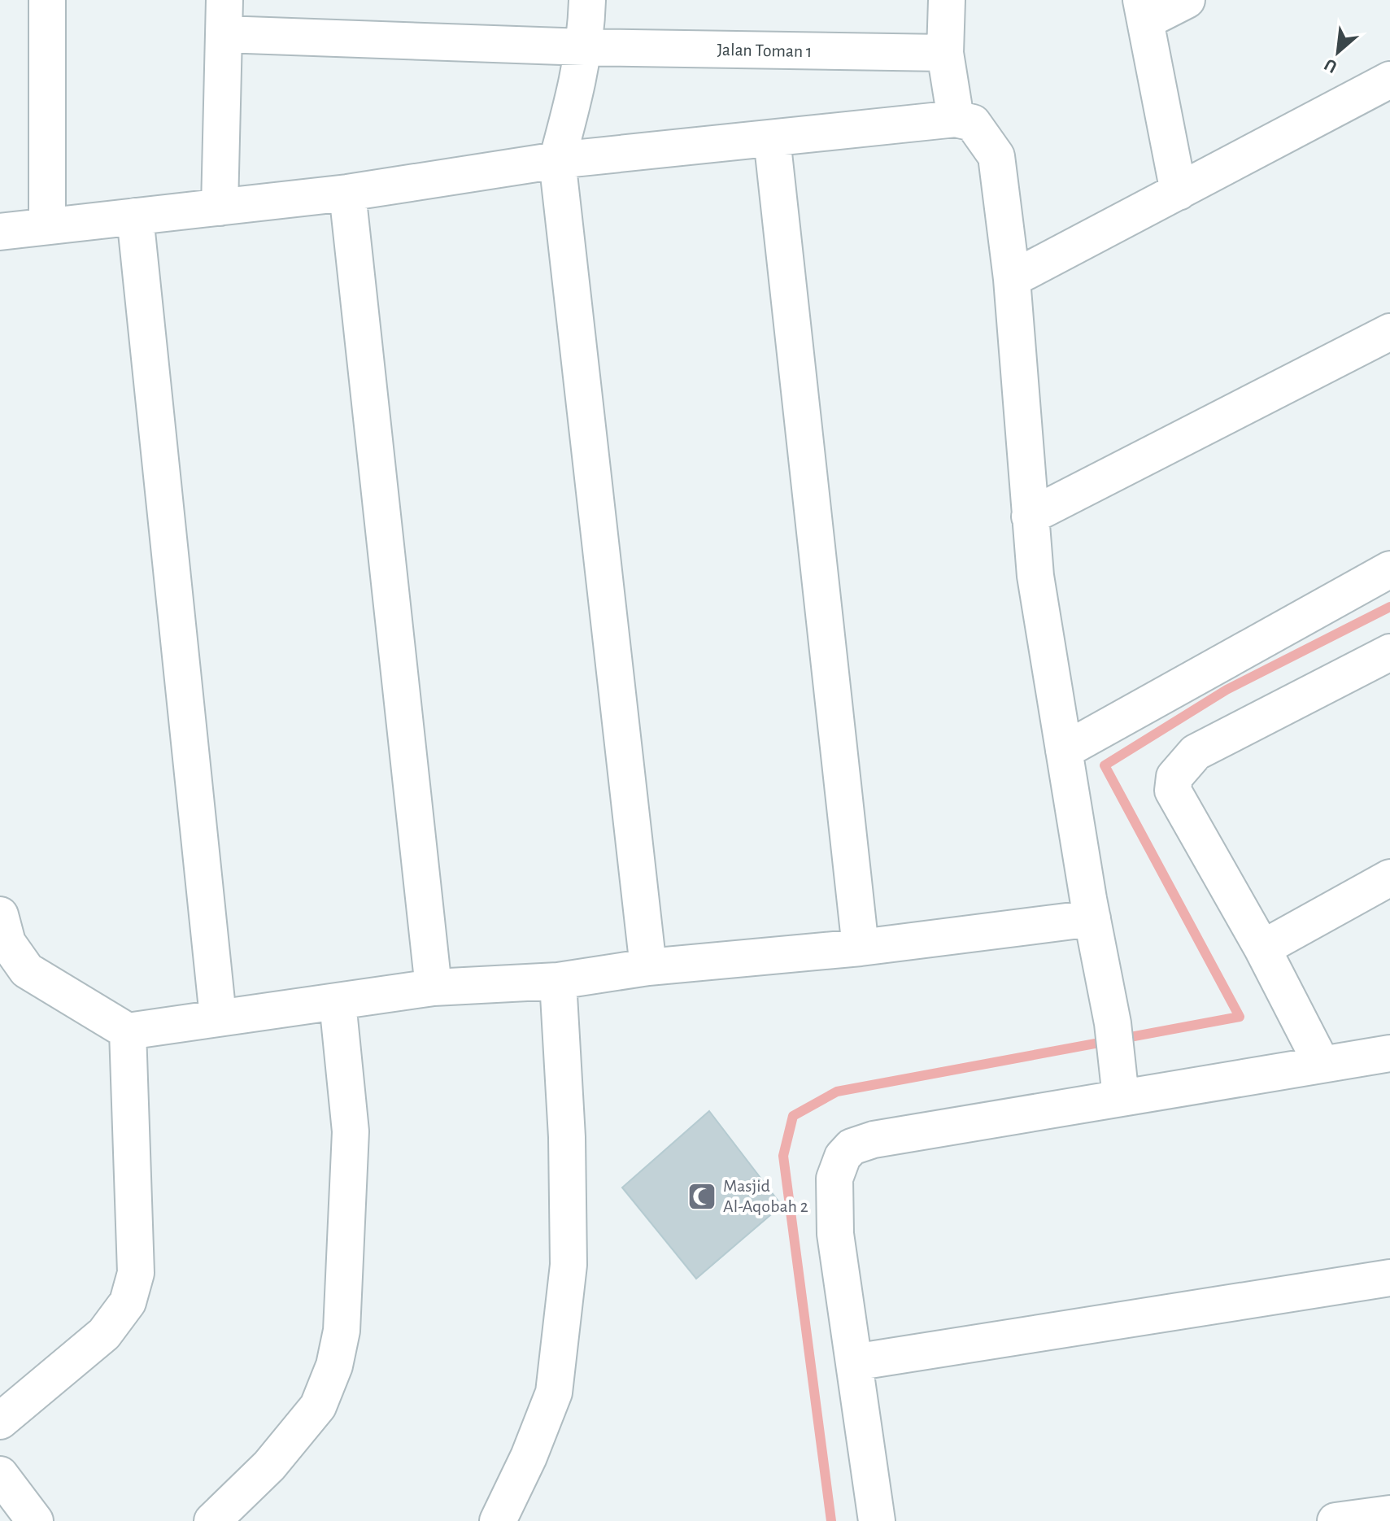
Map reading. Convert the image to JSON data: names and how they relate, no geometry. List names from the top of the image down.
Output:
{
  "streets": {
    "street": ["Jalan Toman 1"]
  },
  "places": {
    "mosque": ["Masjid Al-Aqobah 2"]
  },
  "north": "bottom left"
}
